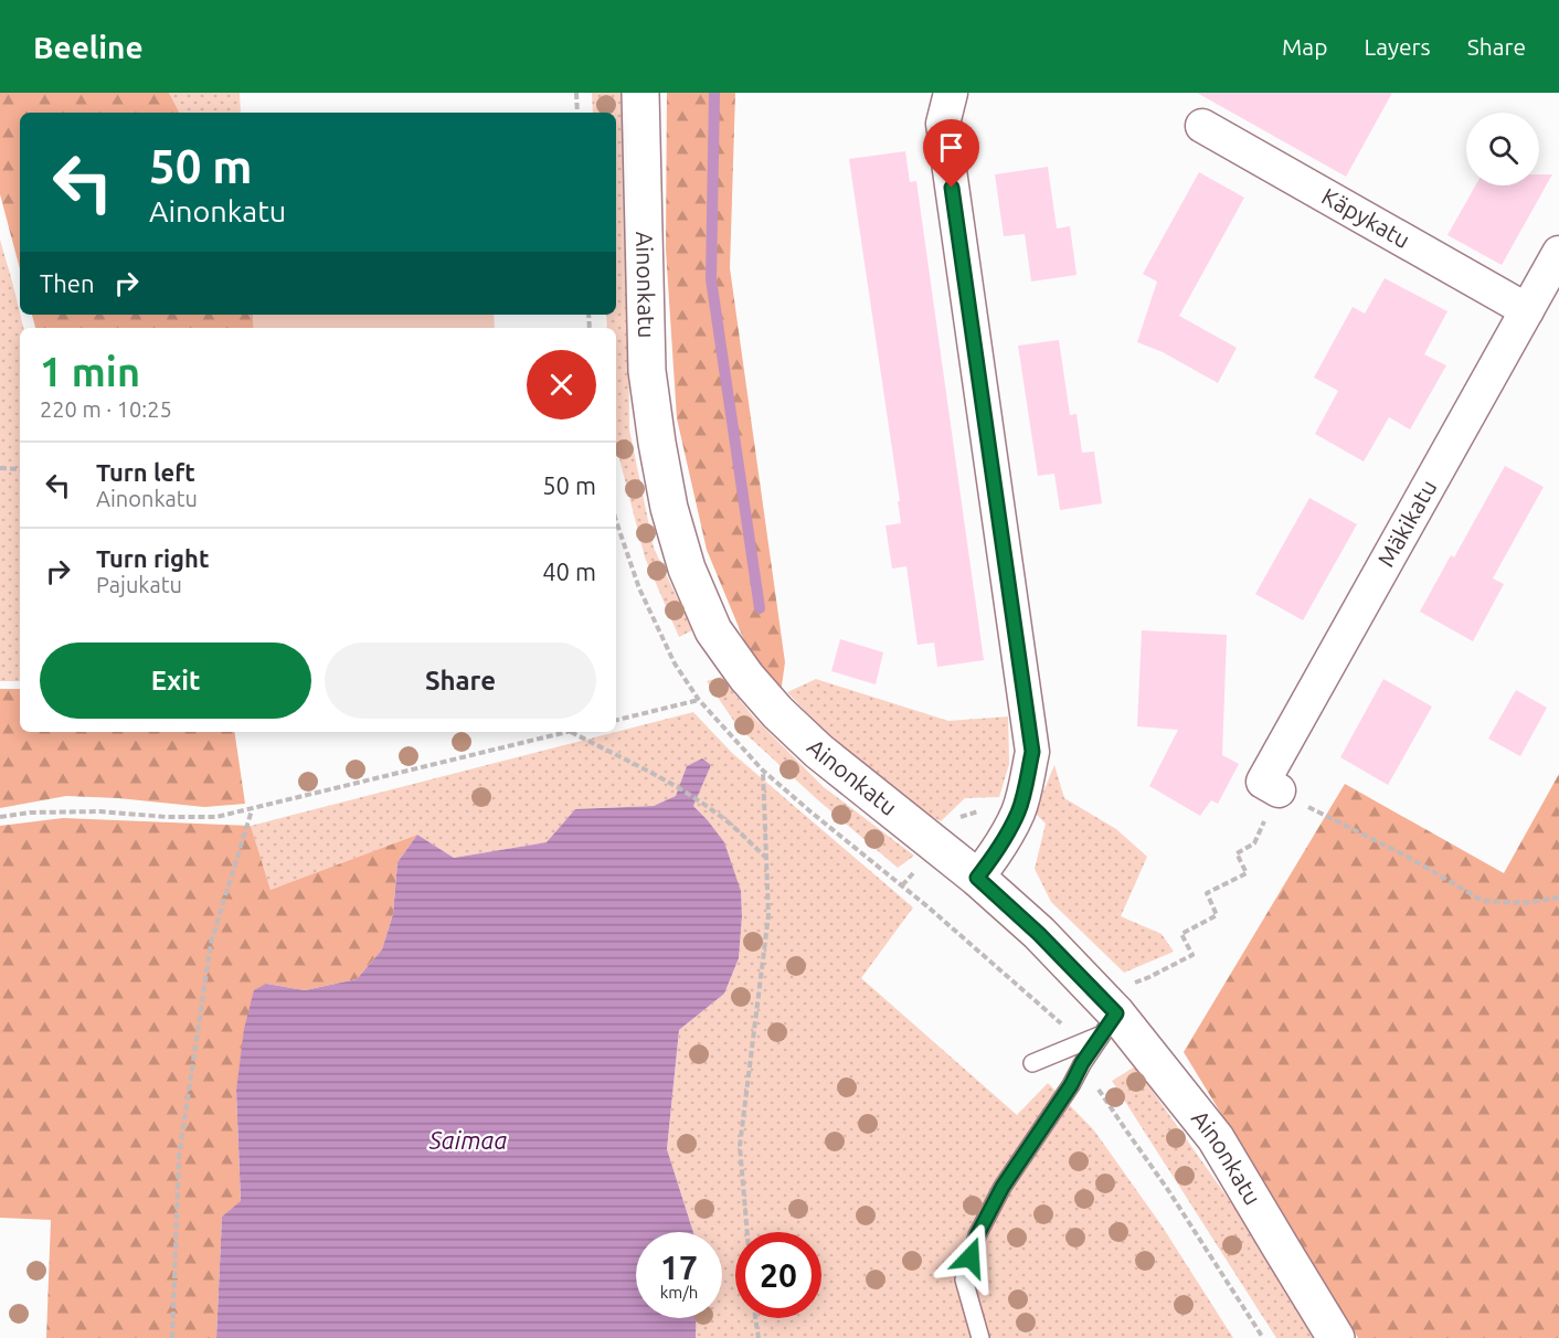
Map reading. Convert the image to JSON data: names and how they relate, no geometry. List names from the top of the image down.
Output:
{
  "streets": {
    "street": ["Käpykatu", "Ainonkatu", "Mäkikatu"]
  },
  "crossings": [
    ["Käpykatu", "Mäkikatu"]
  ],
  "water": ["Saimaa"],
  "page": {
    "header": "Beeline",
    "nav": ["Map", "Layers", "Share"],
    "turn": ["50 m", "Ainonkatu"],
    "then": "Then",
    "heading": ["1 min", "220 m · 10:25"],
    "list": [
      {
        "name": "Turn left",
        "note": "Ainonkatu",
        "value": "50 m"
      },
      {
        "name": "Turn right",
        "note": "Pajukatu",
        "value": "40 m"
      }
    ],
    "buttons": ["Exit", "Share"],
    "speed": "17 km/h",
    "limit": "20"
  }
}
